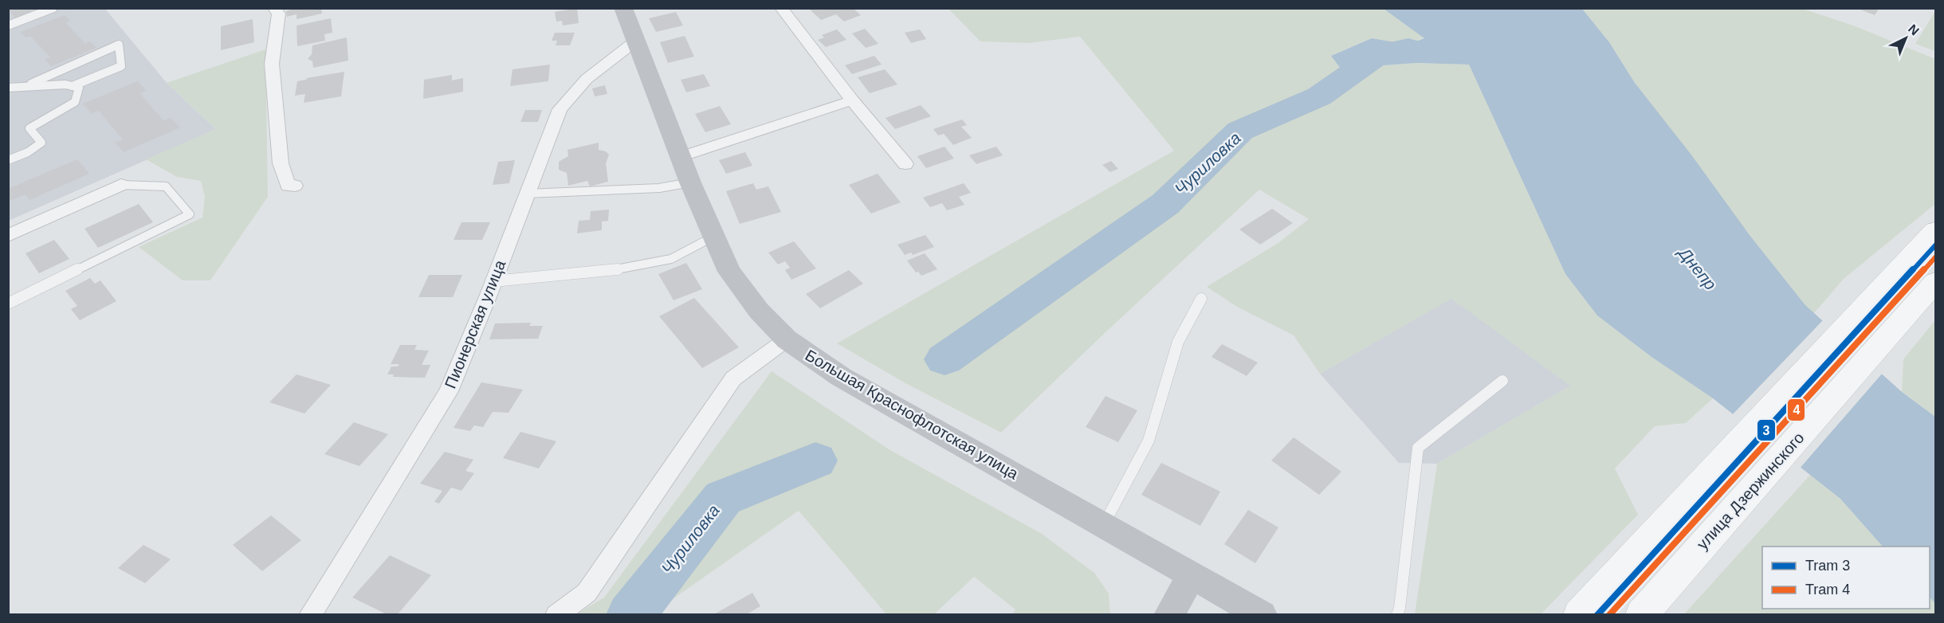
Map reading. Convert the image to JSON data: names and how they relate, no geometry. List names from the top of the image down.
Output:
{
  "streets": {
    "main road": ["Большая Краснофлотская улица", "улица Дзержинского"],
    "street": ["Пионерская улица"]
  },
  "crossings": [
    ["Пионерская улица", "Большая Краснофлотская улица"]
  ],
  "water": ["Чуриловка", "Днепр"],
  "lines": ["tram line 3", "tram line 4"],
  "legend": ["Tram 3", "Tram 4"],
  "north": "top right"
}
